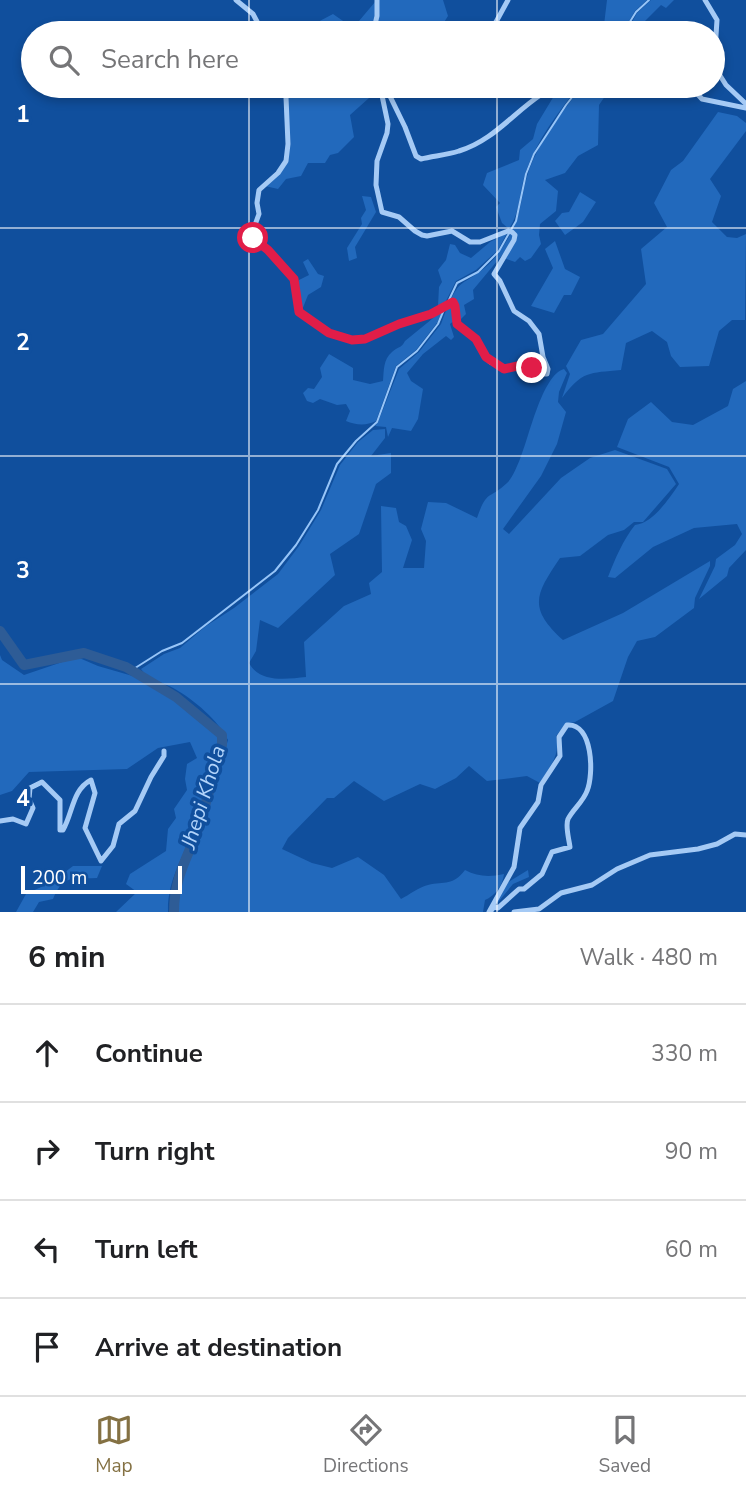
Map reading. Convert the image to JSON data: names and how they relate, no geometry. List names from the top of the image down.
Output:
{
  "water": ["Jhepi Khola"],
  "scale_bar": "200 m",
  "page": {
    "search": "Search here",
    "scale": "200 m",
    "heading": ["6 min", "Walk · 480 m"],
    "list": [
      ["Continue", "330 m"],
      ["Turn right", "90 m"],
      ["Turn left", "60 m"],
      "Arrive at destination"
    ],
    "nav": ["Map", "Directions", "Saved"]
  },
  "grid": {
    "rows": [
      "1",
      "2",
      "3",
      "4"
    ]
  }
}
